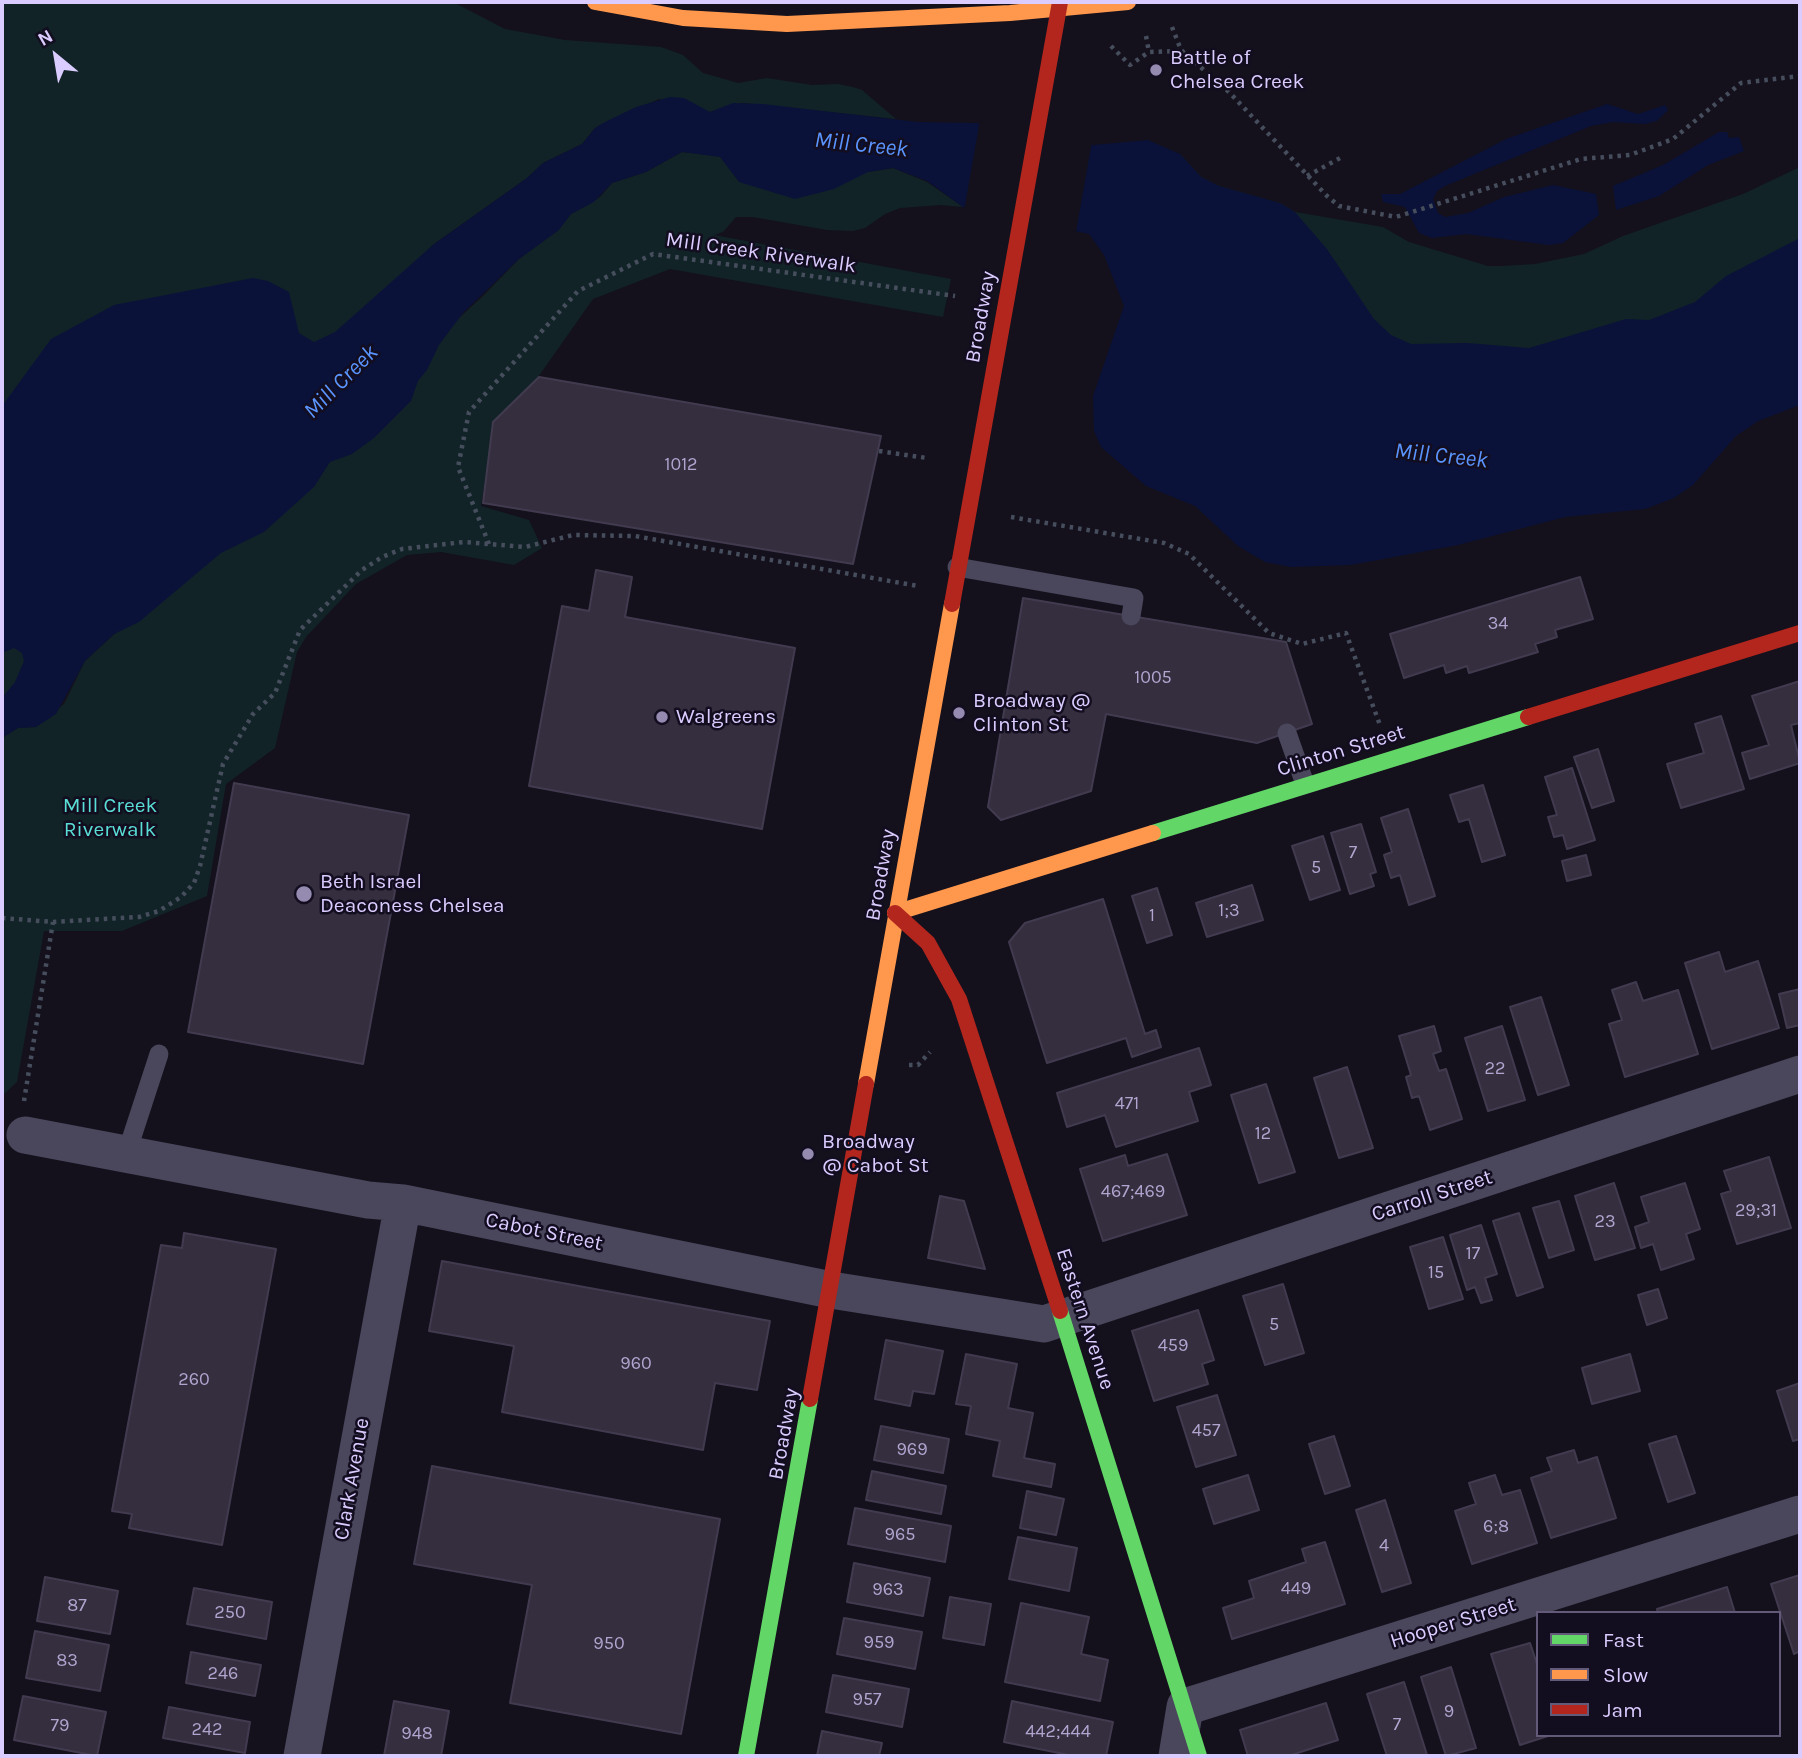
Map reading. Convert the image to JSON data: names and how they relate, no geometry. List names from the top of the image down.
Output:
{
  "streets": {
    "main road": ["Broadway", "Clinton Street", "Eastern Avenue"],
    "street": [
      "Carroll Street",
      "Cabot Street",
      "Clark Avenue",
      "Hooper Street"
    ],
    "path": ["Mill Creek Riverwalk"]
  },
  "crossings": [
    ["Broadway", "Clinton Street"],
    ["Broadway", "Cabot Street"],
    ["Broadway", "Eastern Avenue"],
    ["Clinton Street", "Eastern Avenue"],
    ["Carroll Street", "Cabot Street"],
    ["Carroll Street", "Eastern Avenue"],
    ["Cabot Street", "Eastern Avenue"],
    ["Cabot Street", "Clark Avenue"],
    ["Eastern Avenue", "Hooper Street"]
  ],
  "water": ["Mill Creek"],
  "parks": ["Mill Creek Riverwalk"],
  "places": [
    "Battle of Chelsea Creek",
    "Broadway @ Clinton St",
    "Walgreens",
    "Beth Israel Deaconess Chelsea",
    "Broadway @ Cabot St"
  ],
  "house_numbers": [
    "1012",
    "34",
    "1005",
    "7",
    "5",
    "1;3",
    "1",
    "22",
    "471",
    "12",
    "467;469",
    "29;31",
    "23",
    "17",
    "15",
    "5",
    "459",
    "960",
    "260",
    "457",
    "969",
    "6;8",
    "965",
    "4",
    "449",
    "963",
    "87",
    "250",
    "959",
    "950",
    "83",
    "246",
    "957",
    "9",
    "7",
    "79",
    "242",
    "442;444",
    "948"
  ],
  "legend": ["Fast", "Slow", "Jam"],
  "north": "top left"
}
